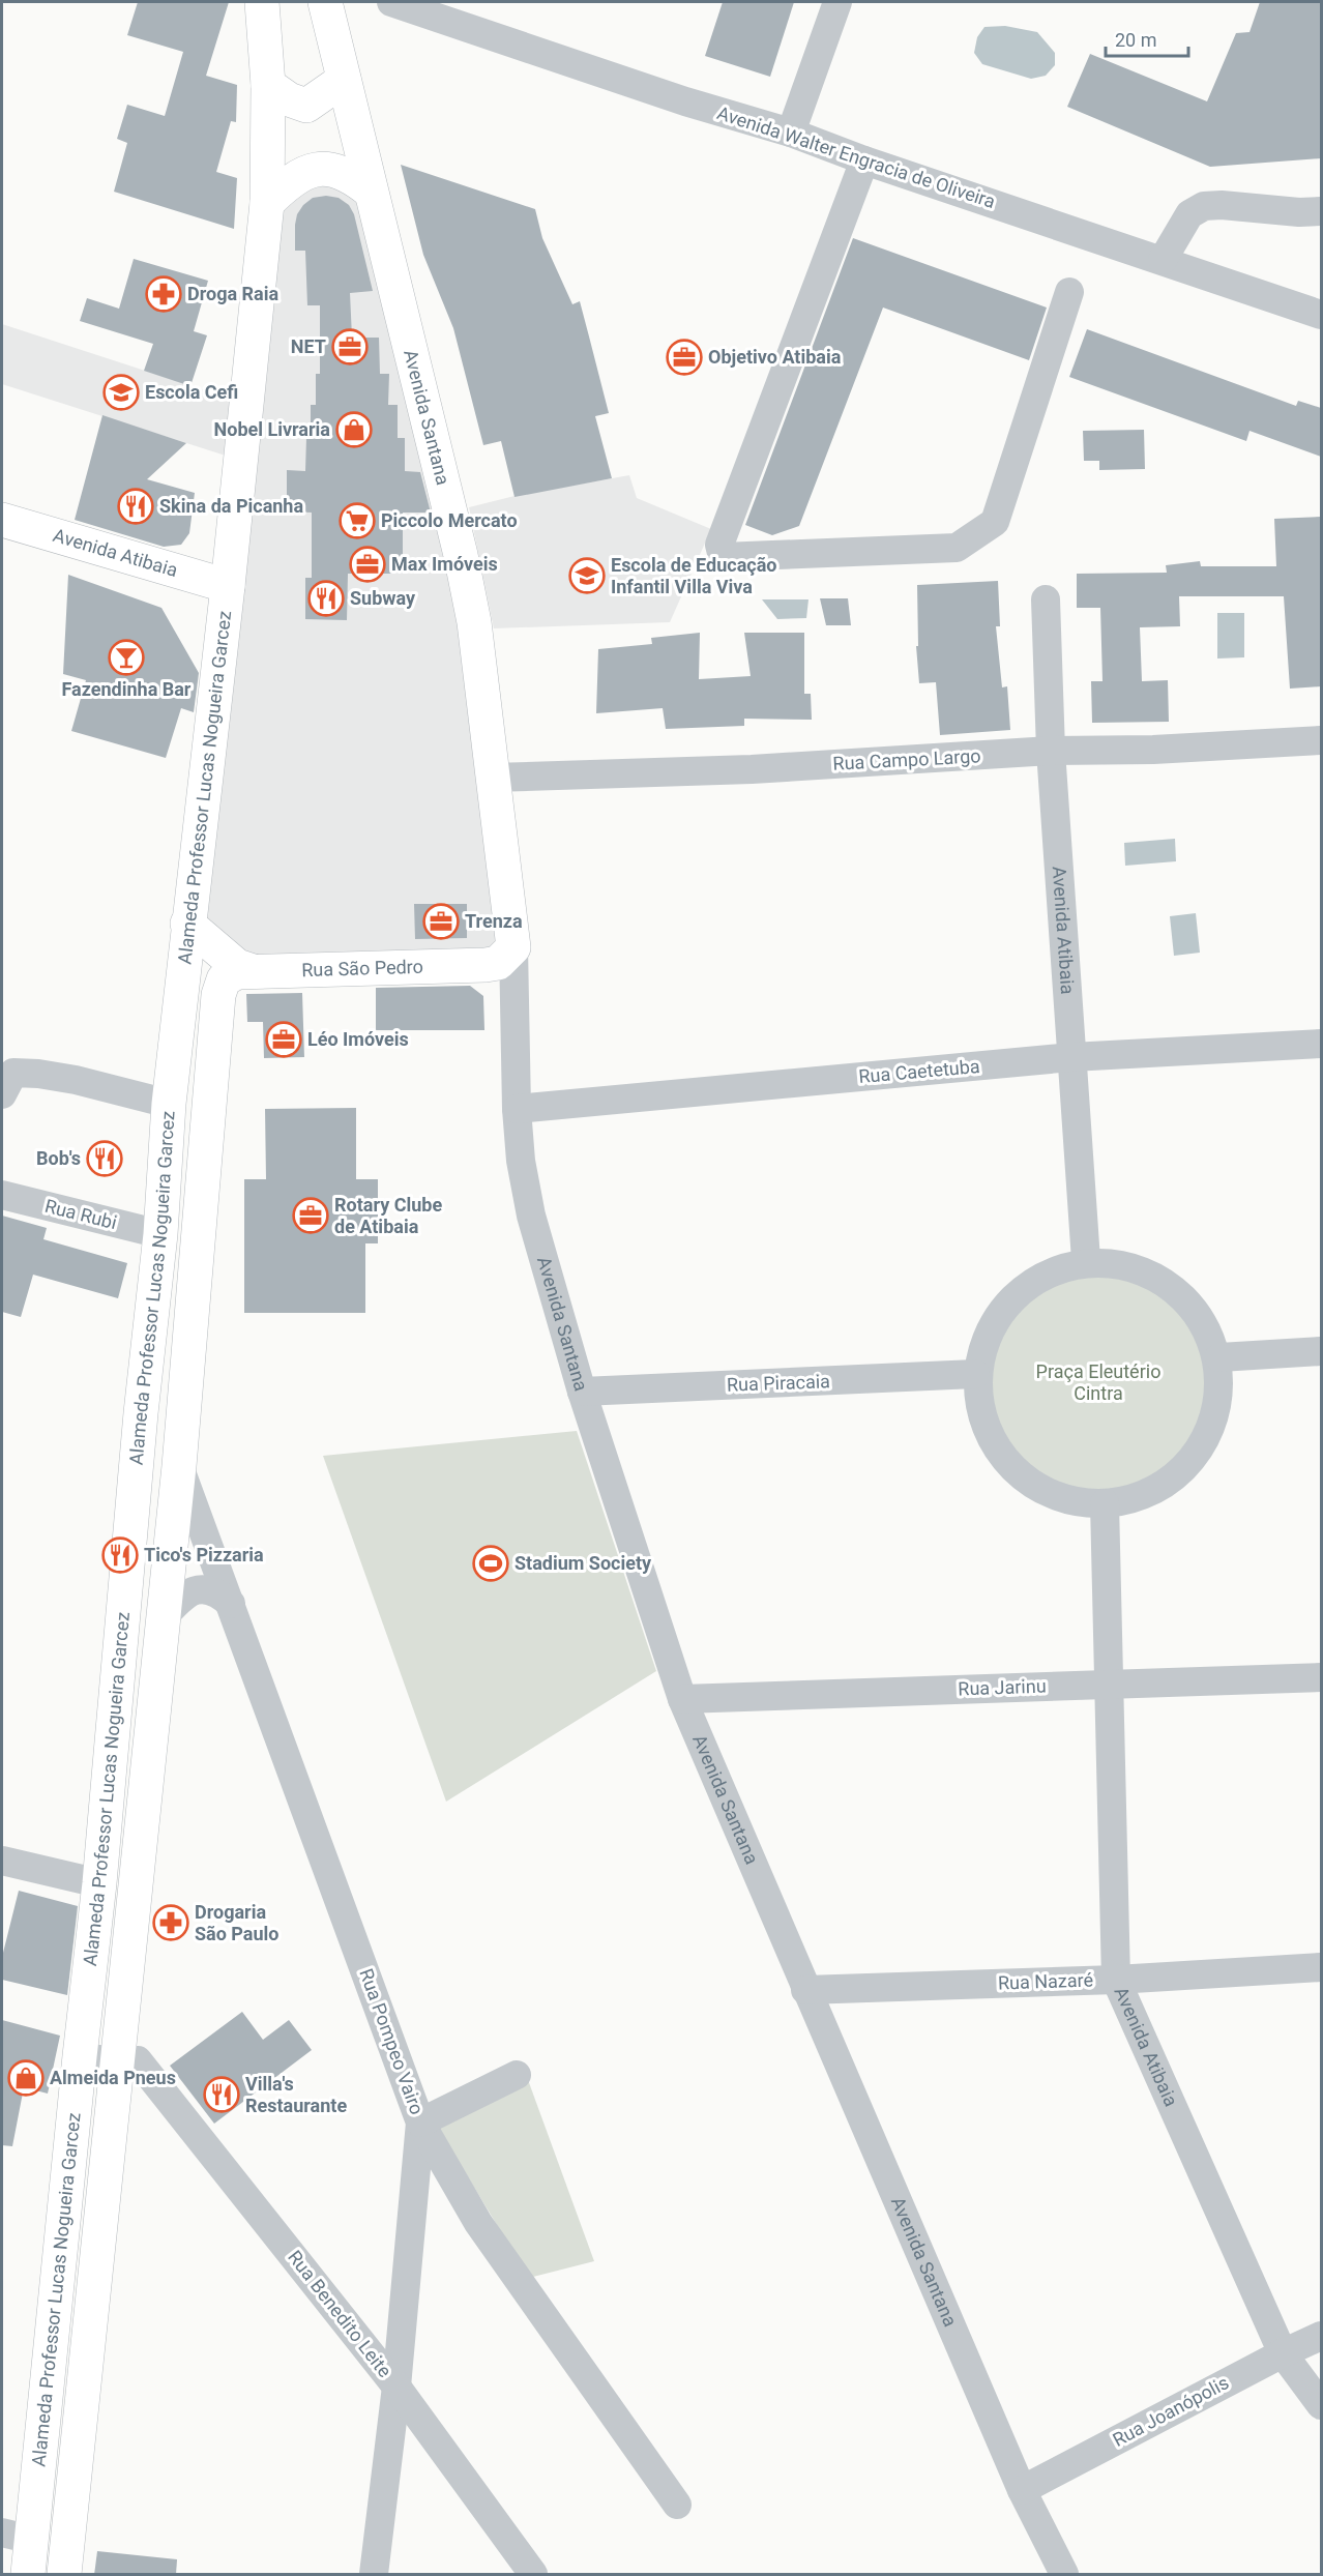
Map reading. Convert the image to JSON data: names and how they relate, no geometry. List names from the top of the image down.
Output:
{
  "streets": {
    "main road": [
      "Avenida Santana",
      "Avenida Atibaia",
      "Alameda Professor Lucas Nogueira Garcez",
      "Rua São Pedro"
    ],
    "street": [
      "Avenida Walter Engracia de Oliveira",
      "Rua Campo Largo",
      "Rua Caetetuba",
      "Rua Rubi",
      "Rua Piracaia",
      "Rua Jarinu",
      "Rua Nazaré",
      "Rua Pompeo Vairo",
      "Rua Benedito Leite",
      "Rua Joanópolis"
    ]
  },
  "crossings": [
    ["Avenida Santana", "Rua Campo Largo"],
    ["Avenida Santana", "Rua São Pedro"],
    ["Avenida Santana", "Rua Caetetuba"],
    ["Avenida Santana", "Rua Piracaia"],
    ["Avenida Santana", "Rua Jarinu"],
    ["Avenida Santana", "Rua Nazaré"],
    ["Avenida Santana", "Rua Joanópolis"],
    ["Avenida Atibaia", "Rua Campo Largo"],
    ["Avenida Atibaia", "Alameda Professor Lucas Nogueira Garcez"],
    ["Avenida Atibaia", "Rua Caetetuba"],
    ["Avenida Atibaia", "Rua Jarinu"],
    ["Avenida Atibaia", "Rua Nazaré"],
    ["Avenida Atibaia", "Rua Joanópolis"],
    ["Alameda Professor Lucas Nogueira Garcez", "Rua São Pedro"],
    ["Alameda Professor Lucas Nogueira Garcez", "Rua Rubi"],
    ["Alameda Professor Lucas Nogueira Garcez", "Rua Pompeo Vairo"],
    ["Alameda Professor Lucas Nogueira Garcez", "Rua Benedito Leite"],
    ["Rua Pompeo Vairo", "Rua Benedito Leite"]
  ],
  "parks": ["Praça Eleutério Cintra"],
  "places": {
    "pharmacy": ["Droga Raia", "Drogaria São Paulo"],
    "office": [
      "NET",
      "Objetivo Atibaia",
      "Max Imóveis",
      "Trenza",
      "Léo Imóveis",
      "Rotary Clube de Atibaia"
    ],
    "school or university": ["Escola Cefi", "Escola de Educação Infantil Villa Viva"],
    "shop": ["Nobel Livraria", "Almeida Pneus"],
    "restaurant": [
      "Skina da Picanha",
      "Subway",
      "Bob's",
      "Tico's Pizzaria",
      "Villa's Restaurante"
    ],
    "supermarket": ["Piccolo Mercato"],
    "bar": ["Fazendinha Bar"],
    "sports": ["Stadium Society"]
  },
  "scale_bar": "20 m"
}
